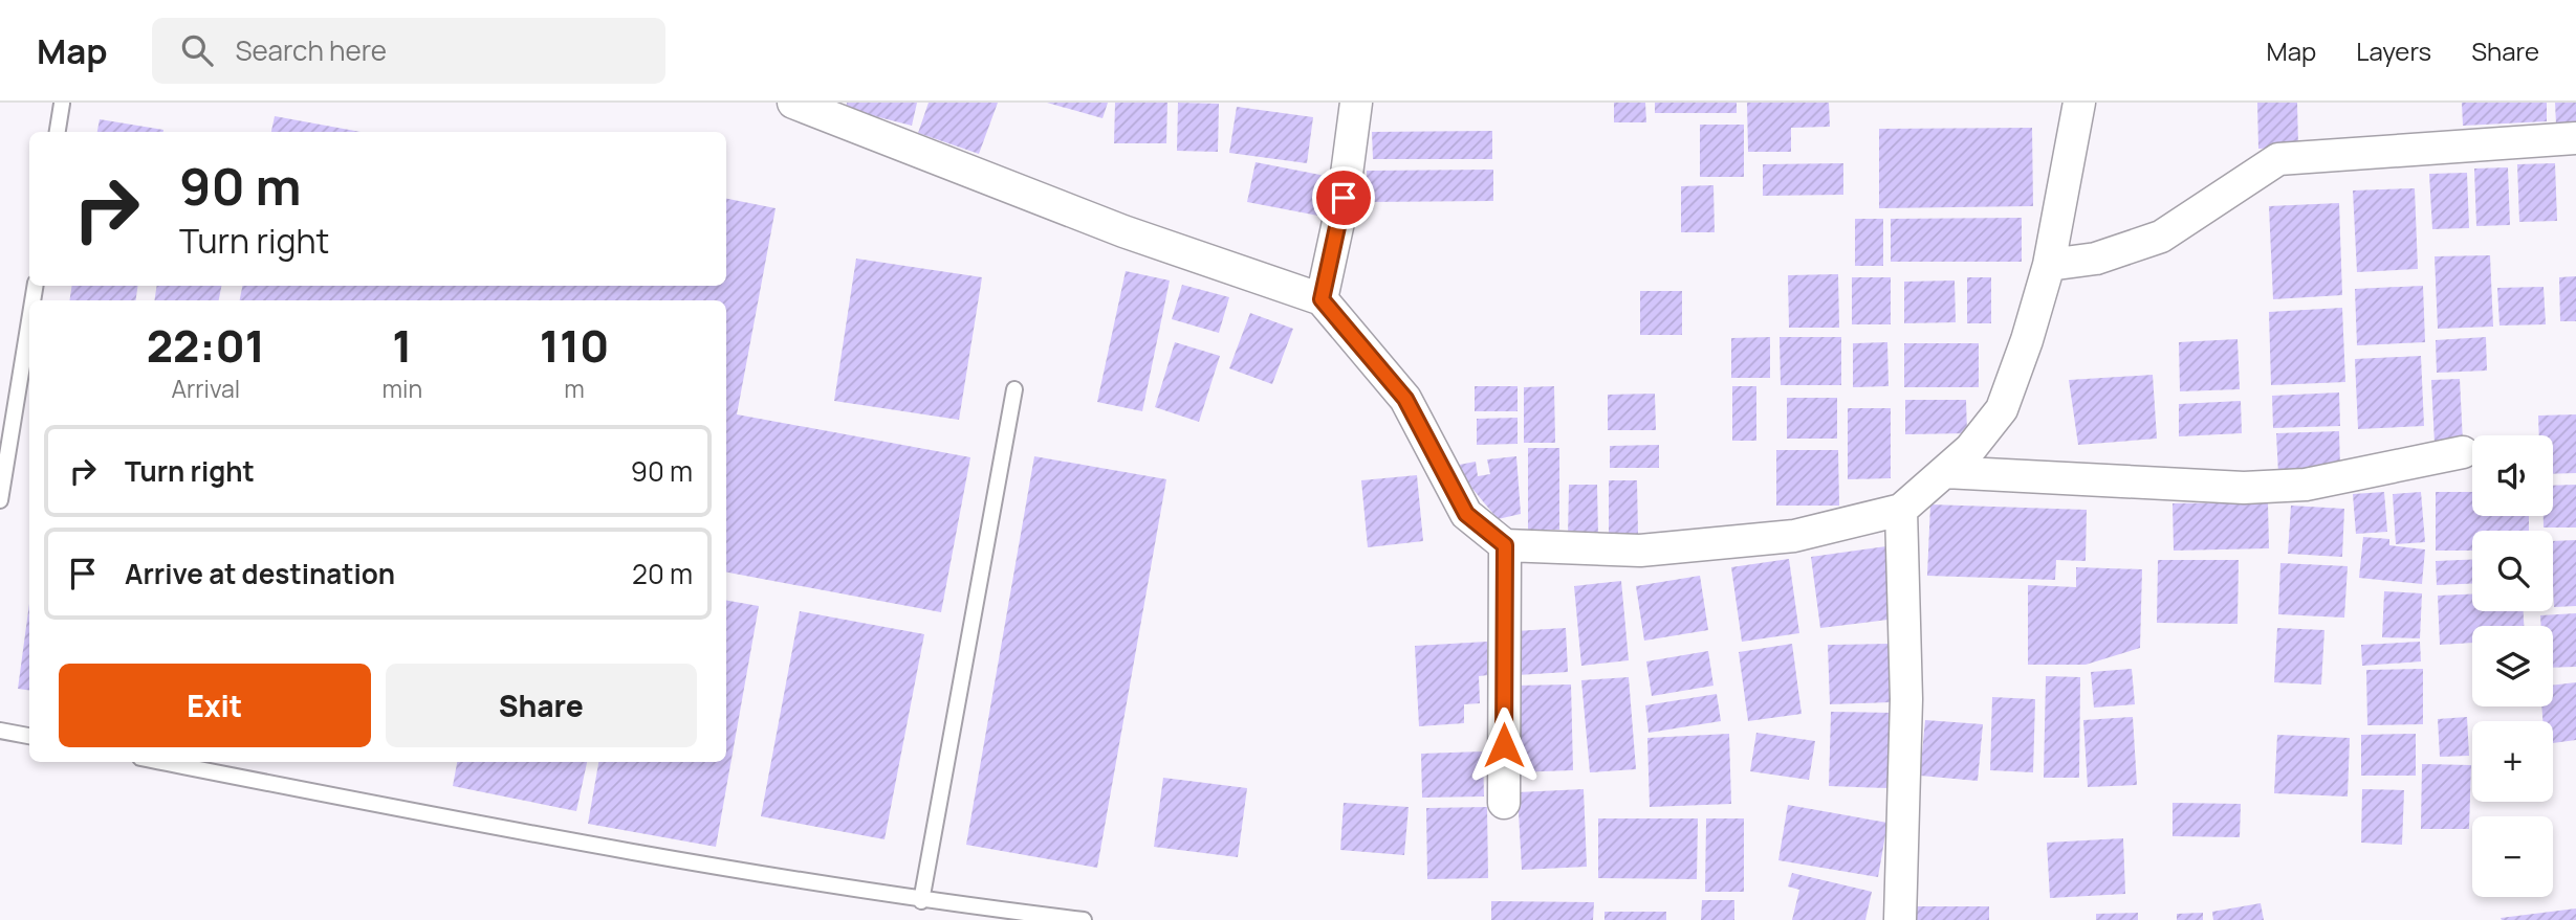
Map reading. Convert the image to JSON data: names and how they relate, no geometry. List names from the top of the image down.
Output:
{
  "page": {
    "header": "Map",
    "search": "Search here",
    "nav": ["Map", "Layers", "Share"],
    "turn": ["90 m", "Turn right"],
    "eta": [
      "22:01",
      "Arrival",
      "1",
      "min",
      "110",
      "m"
    ],
    "list": [
      {
        "name": "Turn right",
        "value": "90 m"
      },
      {
        "name": "Arrive at destination",
        "value": "20 m"
      }
    ],
    "map_buttons": ["+", "−"],
    "buttons": ["Exit", "Share"]
  }
}
